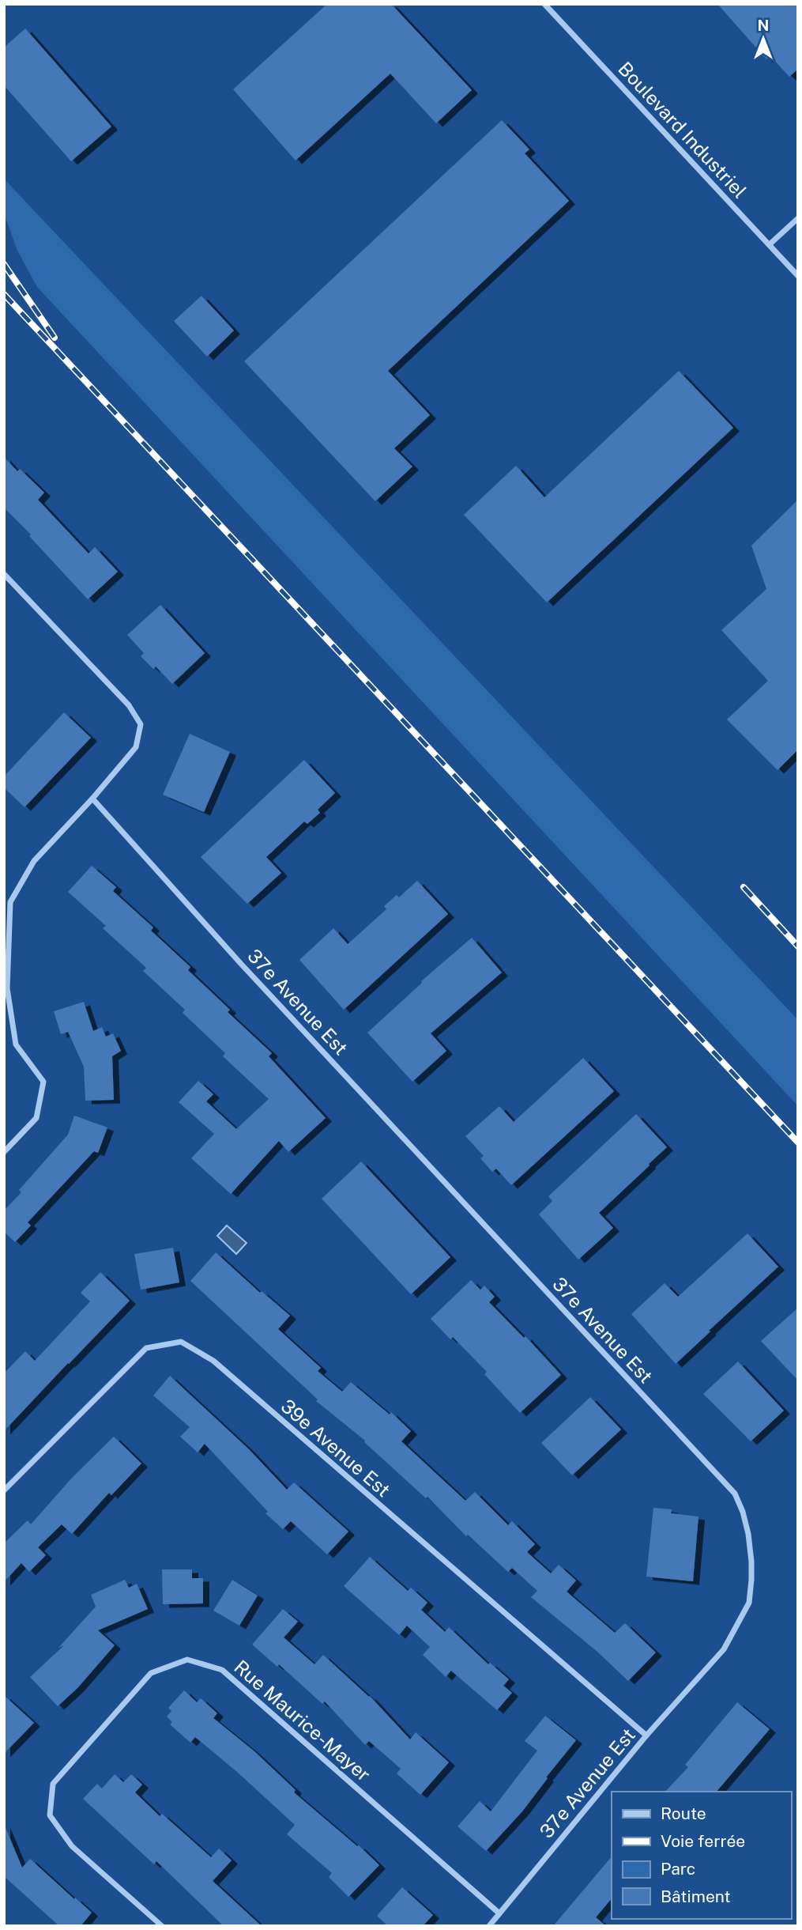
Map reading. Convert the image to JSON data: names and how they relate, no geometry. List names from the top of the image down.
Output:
{
  "streets": {
    "street": [
      "Boulevard Industriel",
      "37e Avenue Est",
      "39e Avenue Est",
      "Rue Maurice-Mayer"
    ]
  },
  "crossings": [
    ["37e Avenue Est", "39e Avenue Est"],
    ["37e Avenue Est", "Rue Maurice-Mayer"]
  ],
  "legend": [
    "Route",
    "Voie ferrée",
    "Parc",
    "Bâtiment"
  ],
  "north": "top"
}
